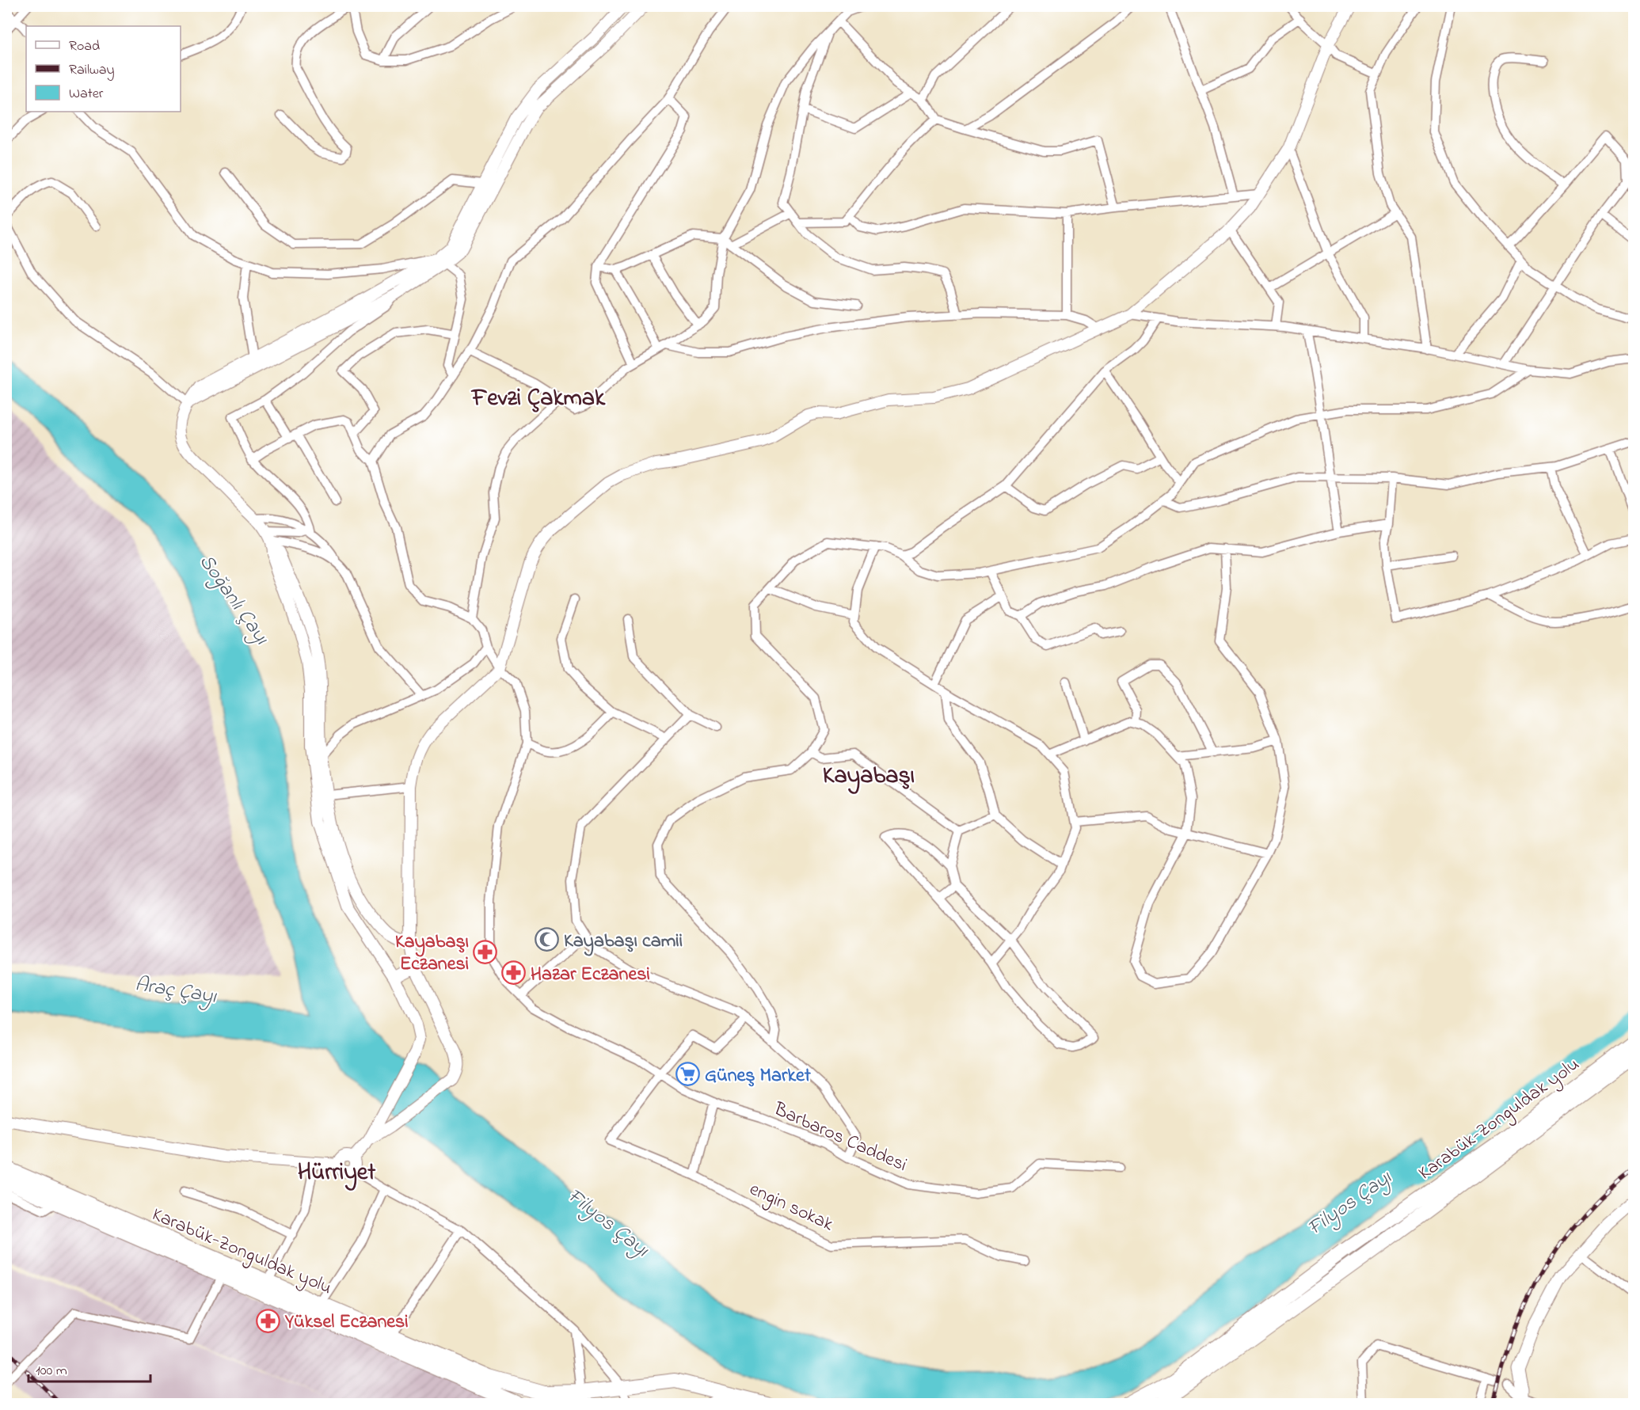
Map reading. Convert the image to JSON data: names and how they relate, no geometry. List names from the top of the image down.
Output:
{
  "streets": {
    "highway": ["Karabük-Zonguldak yolu"],
    "street": ["Barbaros Caddesi", "engin sokak"]
  },
  "crossings": [
    ["Barbaros Caddesi", "engin sokak"]
  ],
  "districts": ["Fevzi Çakmak", "Kayabaşı", "Hürriyet"],
  "water": ["Soğanlı Çayı", "Araç Çayı", "Filyos Çayı"],
  "places": {
    "mosque": ["Kayabaşı camii"],
    "pharmacy": ["Kayabaşı Eczanesi", "Hazar Eczanesi", "Yüksel Eczanesi"],
    "supermarket": ["Güneş Market"]
  },
  "legend": ["Road", "Railway", "Water"],
  "scale_bar": "100 m"
}
